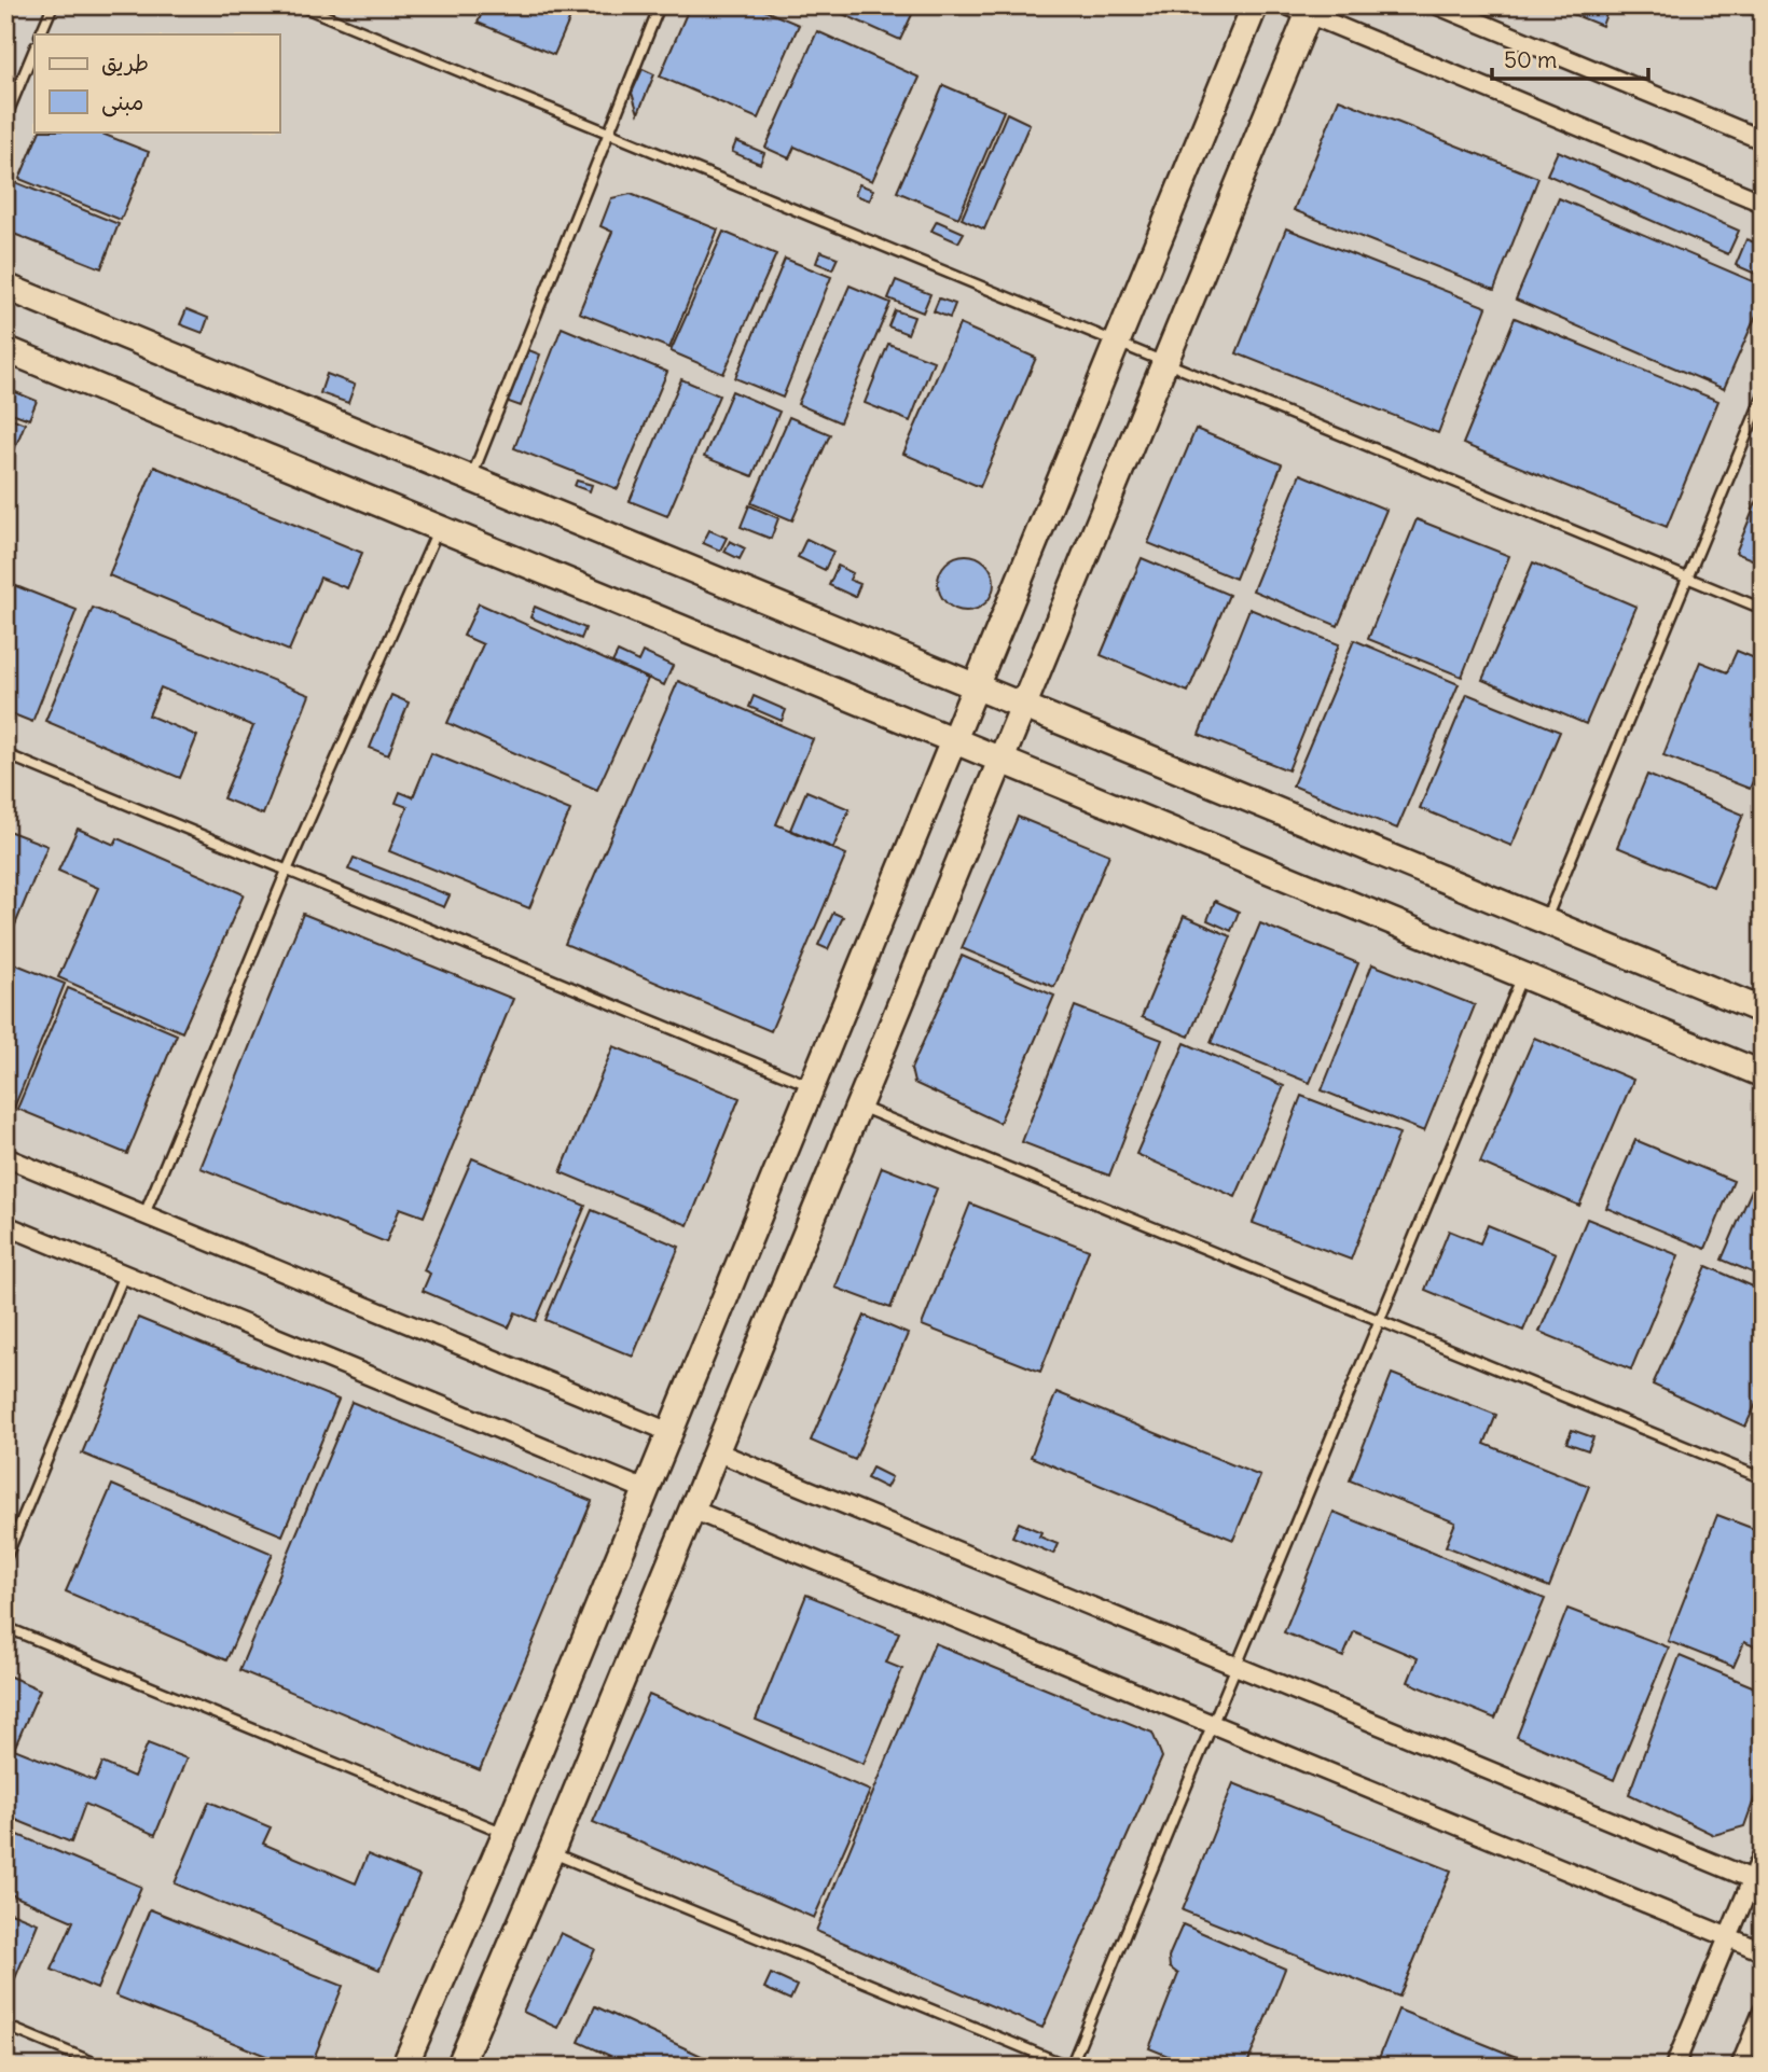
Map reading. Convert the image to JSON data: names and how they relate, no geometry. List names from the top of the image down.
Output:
{
  "legend": ["طريق", "مبنى"],
  "scale_bar": "50 m"
}
